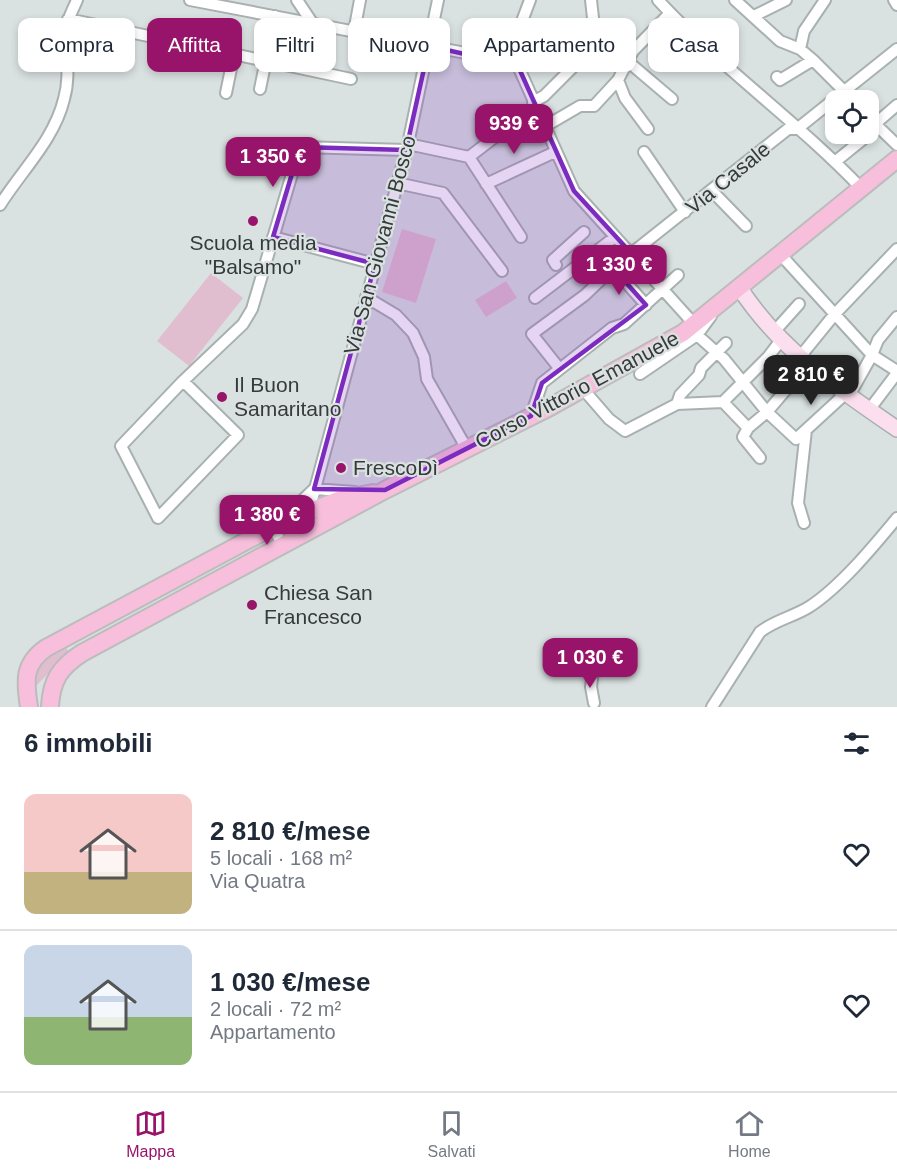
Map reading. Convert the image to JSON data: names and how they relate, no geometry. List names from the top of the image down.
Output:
{
  "streets": {
    "main road": ["Corso Vittorio Emanuele"],
    "street": ["Via Casale", "Via San Giovanni Bosco"]
  },
  "places": [
    "Scuola media \"Balsamo\"",
    "Il Buon Samaritano",
    "FrescoDì",
    "Chiesa San Francesco"
  ],
  "page": {
    "chip": [
      "Compra",
      "Affitta",
      "Filtri",
      "Nuovo",
      "Appartamento",
      "Casa"
    ],
    "price": [
      "939 €",
      "1 350 €",
      "1 330 €",
      "2 810 €",
      "1 380 €",
      "1 030 €"
    ],
    "heading": "6 immobili",
    "list": [
      {
        "name": "2 810 €/mese",
        "note": "5 locali · 168 m² · Via Quatra"
      },
      {
        "name": "1 030 €/mese",
        "note": "2 locali · 72 m² · Appartamento"
      }
    ],
    "tabs": ["Mappa", "Salvati", "Home"]
  }
}
